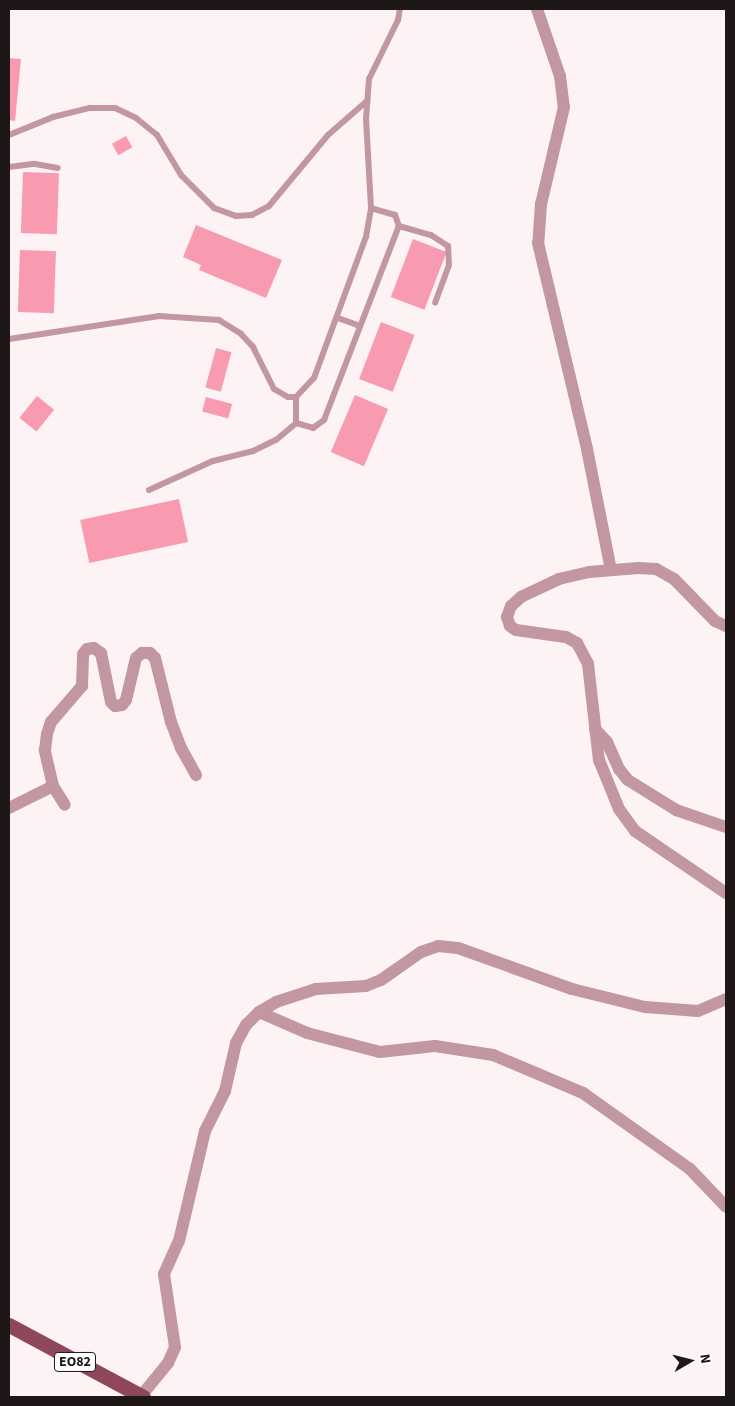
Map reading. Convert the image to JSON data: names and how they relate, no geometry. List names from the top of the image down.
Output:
{
  "streets": {
    "main road": ["ΕΟ82"]
  },
  "north": "right"
}
